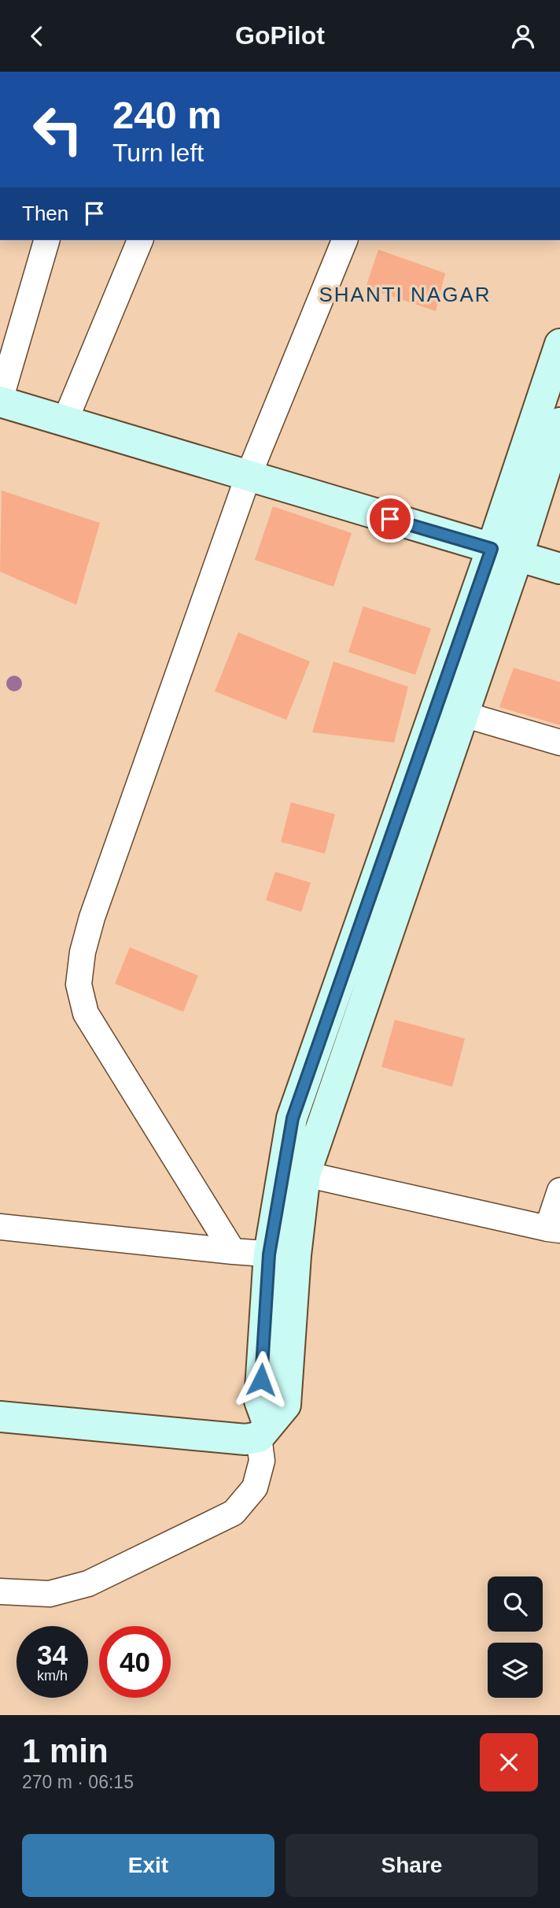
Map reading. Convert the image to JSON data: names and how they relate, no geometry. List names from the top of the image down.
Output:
{
  "districts": ["SHANTI NAGAR"],
  "page": {
    "header": "GoPilot",
    "turn": ["240 m", "Turn left"],
    "then": "Then",
    "speed": "34 km/h",
    "limit": "40",
    "heading": ["1 min", "270 m · 06:15"],
    "buttons": ["Exit", "Share"]
  }
}
